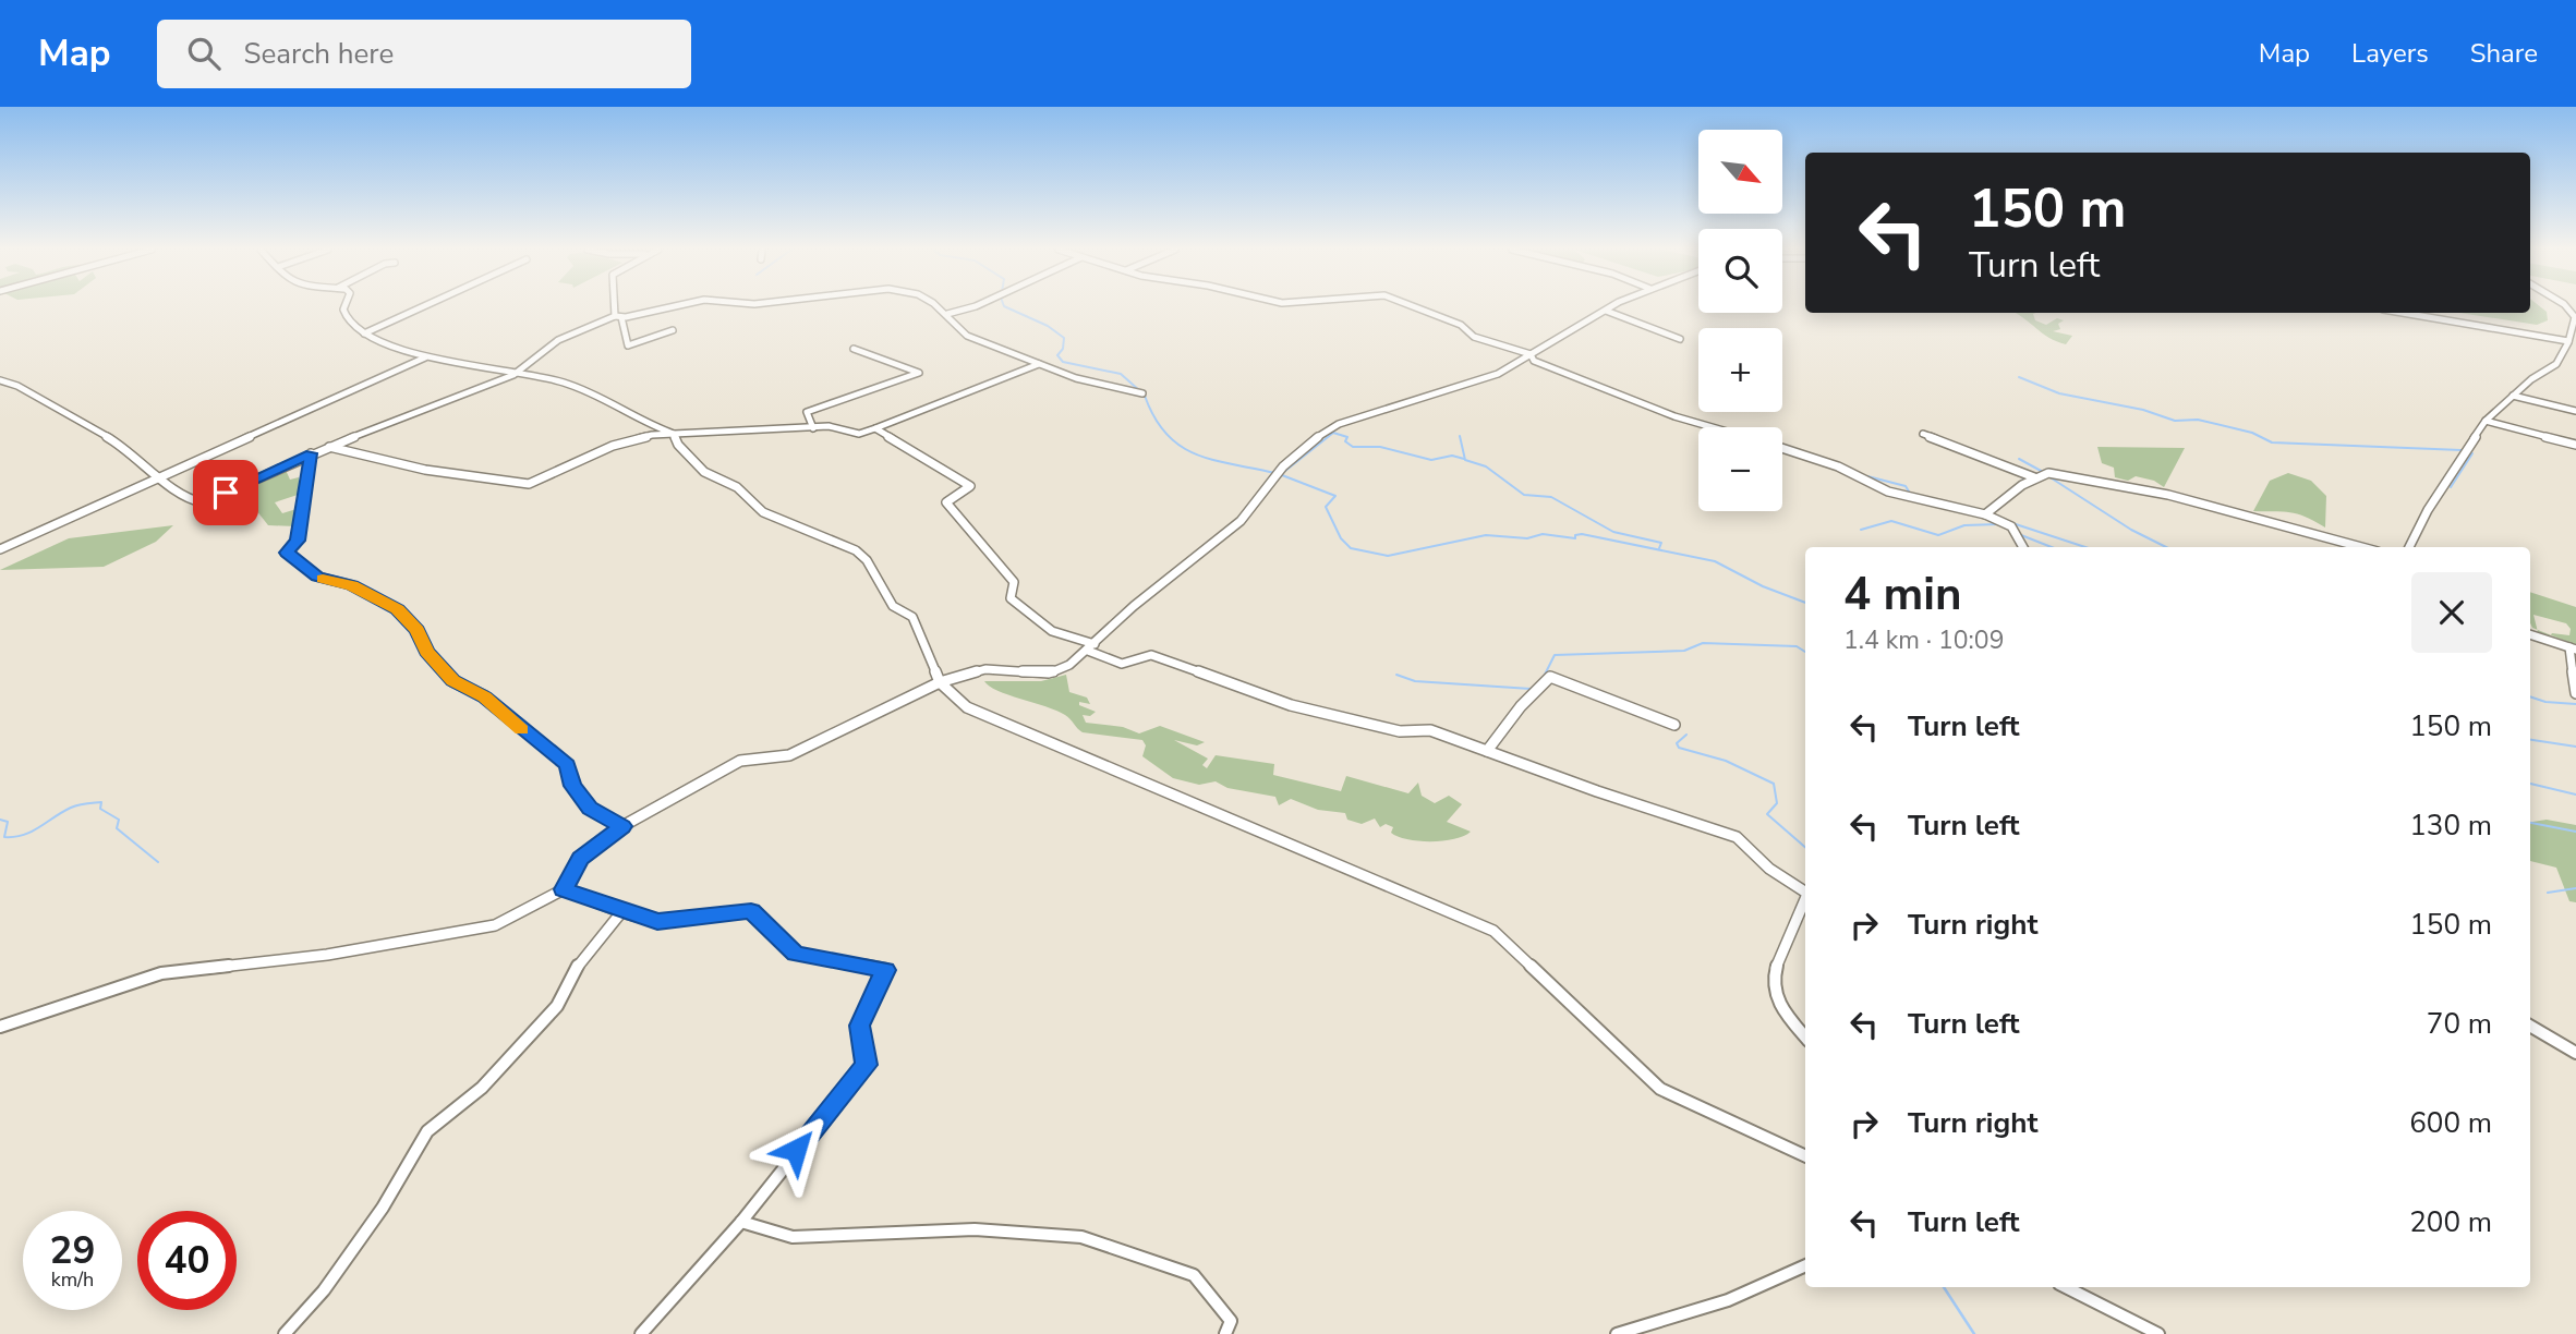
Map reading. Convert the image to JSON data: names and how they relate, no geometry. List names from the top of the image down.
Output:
{
  "north": "bottom right",
  "page": {
    "header": "Map",
    "search": "Search here",
    "nav": ["Map", "Layers", "Share"],
    "map_buttons": ["+", "−"],
    "turn": ["150 m", "Turn left"],
    "heading": ["4 min", "1.4 km · 10:09"],
    "list": [
      {
        "name": "Turn left",
        "value": "150 m"
      },
      {
        "name": "Turn left",
        "value": "130 m"
      },
      {
        "name": "Turn right",
        "value": "150 m"
      },
      {
        "name": "Turn left",
        "value": "70 m"
      },
      {
        "name": "Turn right",
        "value": "600 m"
      },
      {
        "name": "Turn left",
        "value": "200 m"
      }
    ],
    "speed": "29 km/h",
    "limit": "40"
  }
}
